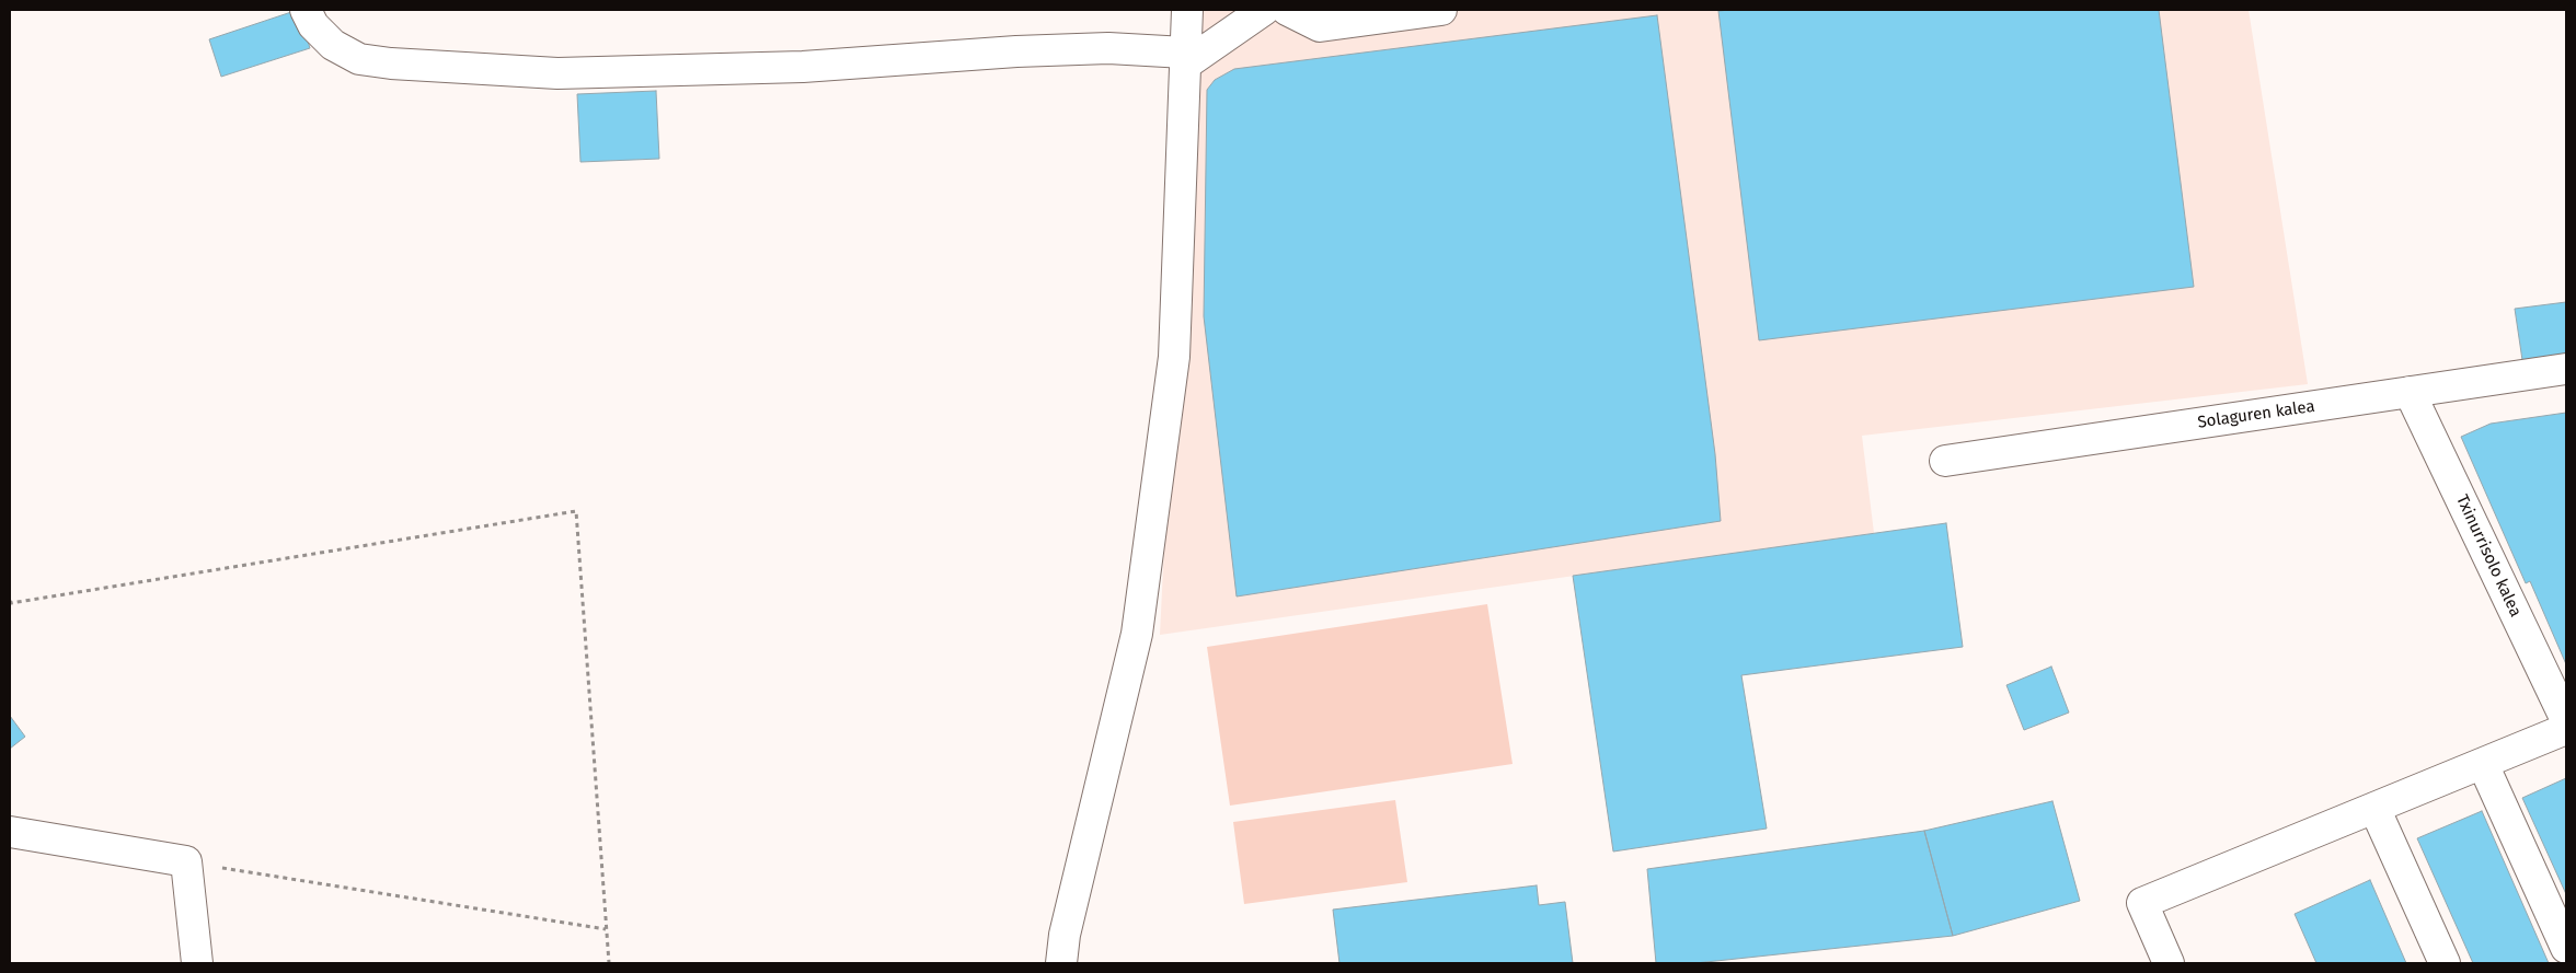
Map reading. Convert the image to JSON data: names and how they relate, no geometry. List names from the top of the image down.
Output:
{
  "streets": {
    "street": ["Solaguren kalea", "Txinurrisolo kalea"]
  },
  "crossings": [
    ["Solaguren kalea", "Txinurrisolo kalea"]
  ]
}
